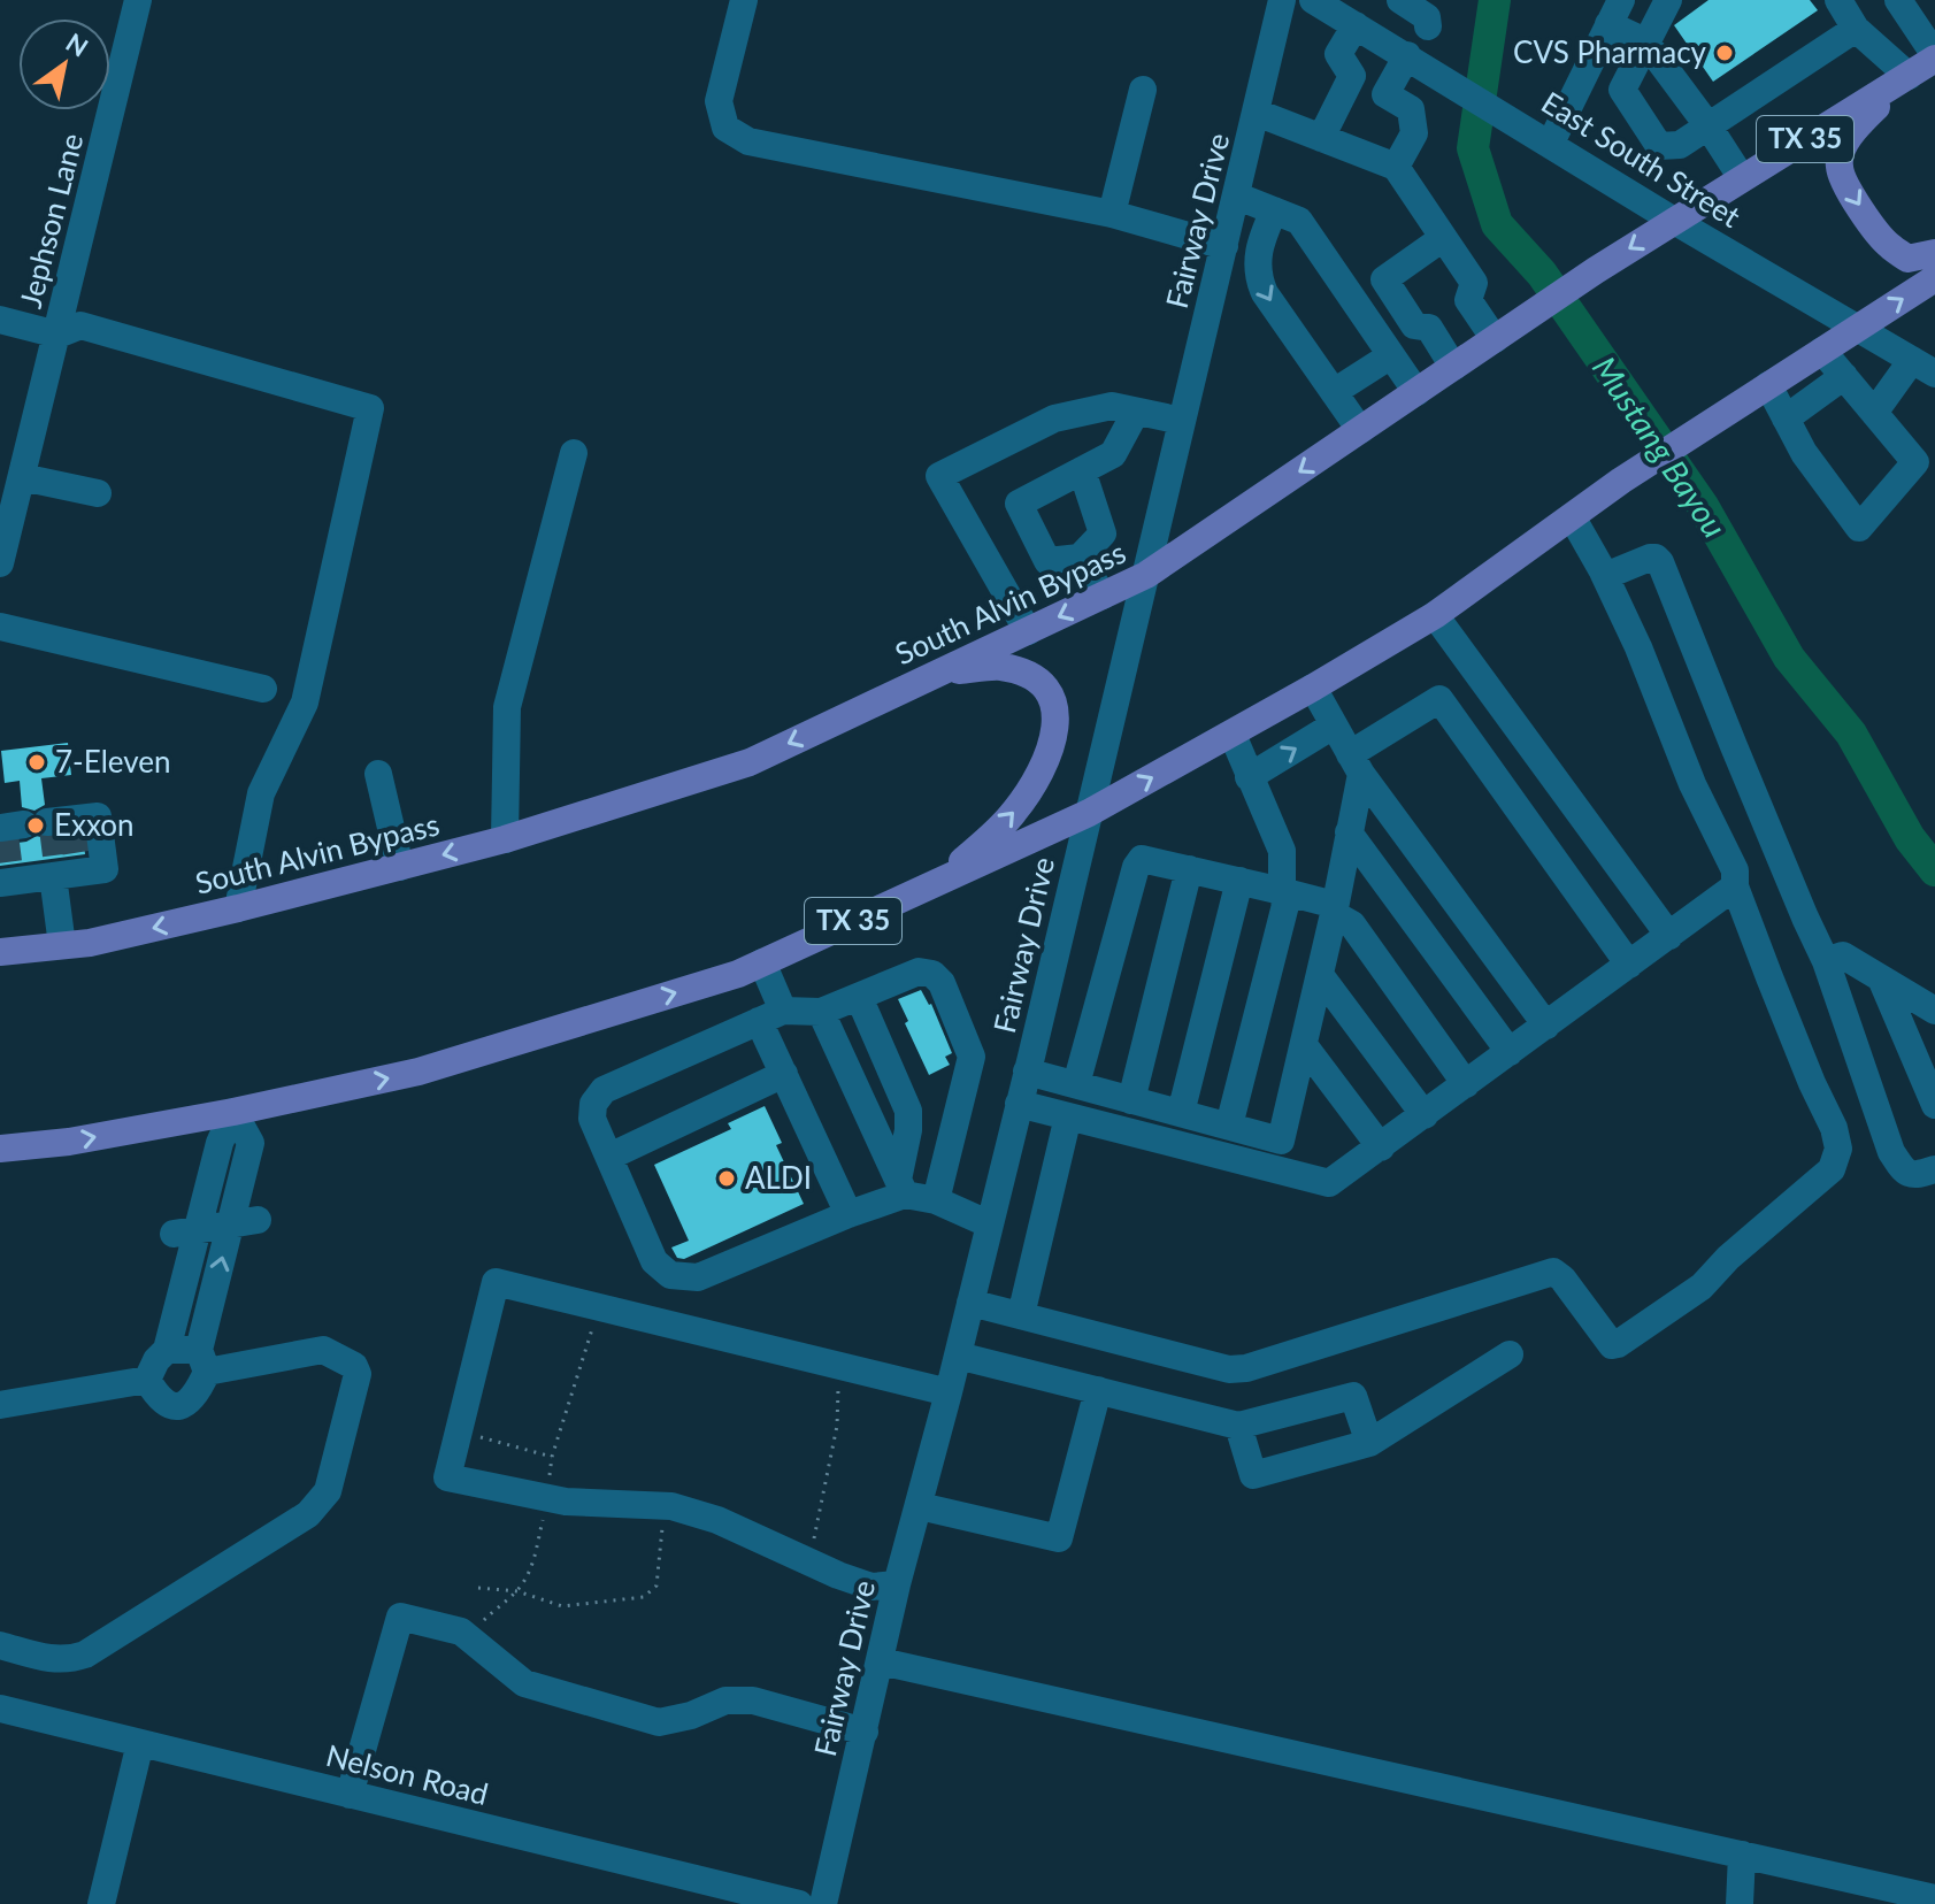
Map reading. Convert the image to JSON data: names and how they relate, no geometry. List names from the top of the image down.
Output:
{
  "streets": {
    "main road": ["TX 35", "South Alvin Bypass"],
    "street": [
      "East South Street",
      "Jephson Lane",
      "Fairway Drive",
      "Nelson Road"
    ]
  },
  "crossings": [
    ["TX 35", "East South Street"],
    ["TX 35", "Fairway Drive"],
    ["East South Street", "South Alvin Bypass"],
    ["Fairway Drive", "South Alvin Bypass"]
  ],
  "water": ["Mustang Bayou"],
  "places": [
    "CVS Pharmacy",
    "7-Eleven",
    "Exxon",
    "ALDI"
  ],
  "north": "top right"
}
